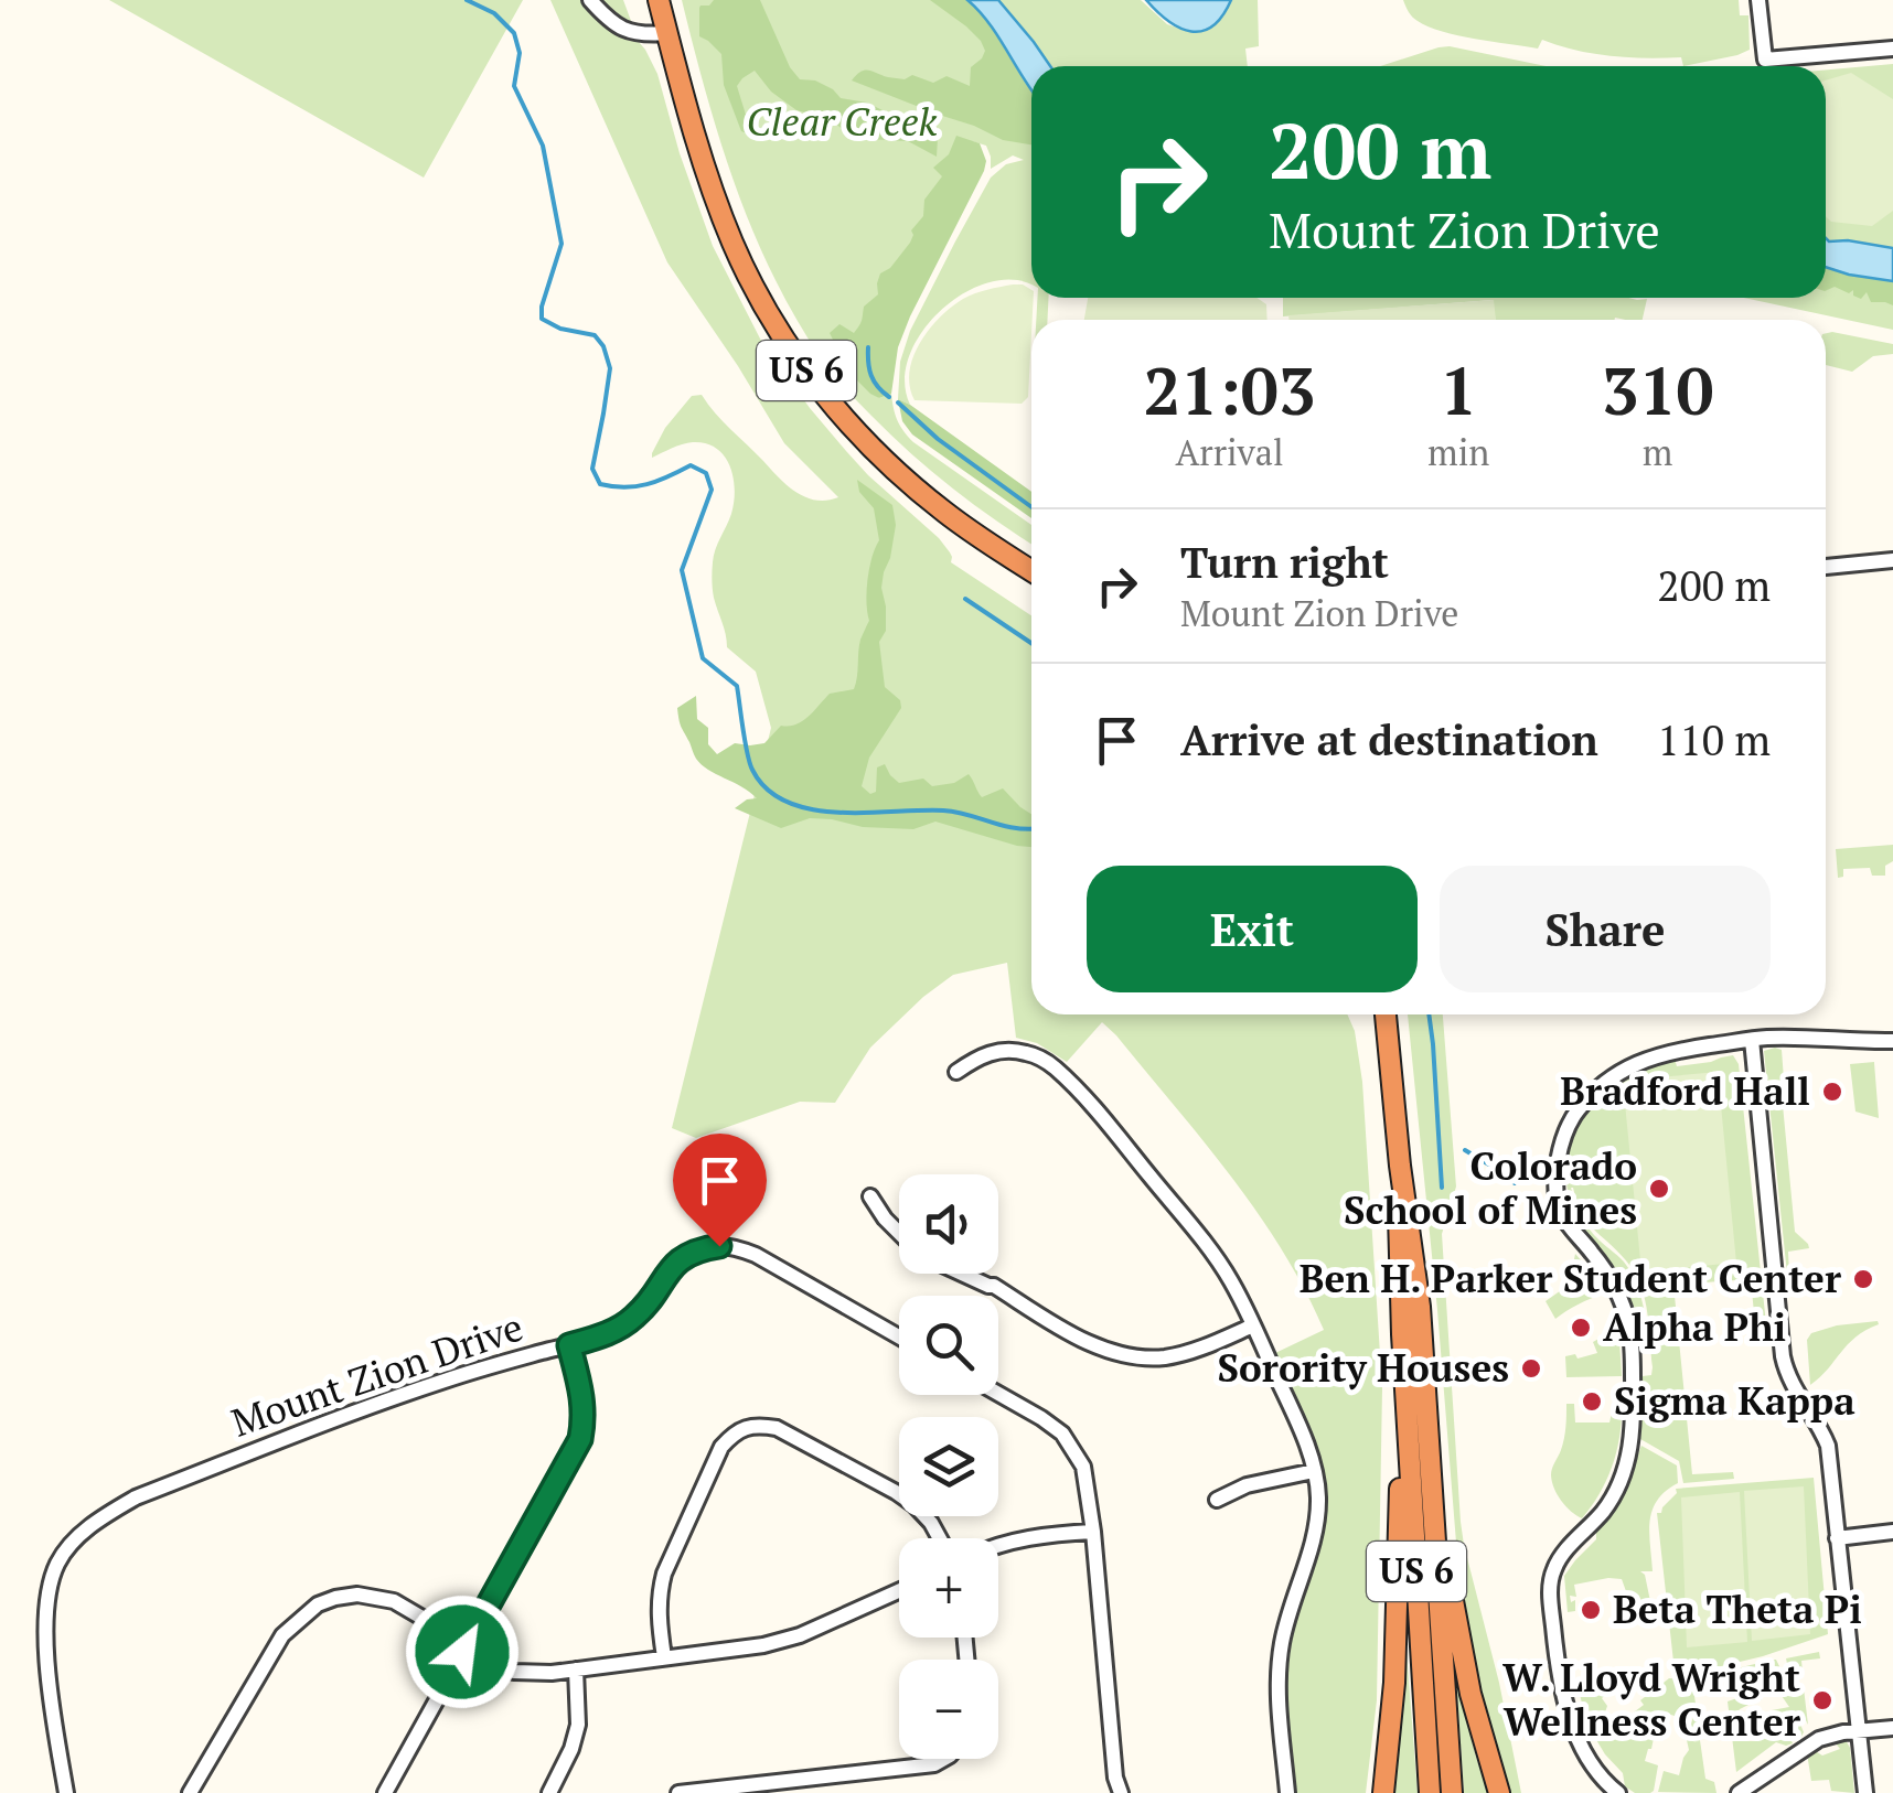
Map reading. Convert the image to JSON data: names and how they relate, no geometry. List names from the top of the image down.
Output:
{
  "streets": {
    "highway": ["US 6"],
    "street": ["Mount Zion Drive"]
  },
  "parks": ["Clear Creek"],
  "places": [
    "Bradford Hall",
    "Colorado School of Mines",
    "Ben H. Parker Student Center",
    "Alpha Phi",
    "Sorority Houses",
    "Sigma Kappa",
    "Beta Theta Pi",
    "W. Lloyd Wright Wellness Center"
  ],
  "page": {
    "turn": ["200 m", "Mount Zion Drive"],
    "eta": [
      "21:03",
      "Arrival",
      "1",
      "min",
      "310",
      "m"
    ],
    "list": [
      {
        "name": "Turn right",
        "note": "Mount Zion Drive",
        "value": "200 m"
      },
      {
        "name": "Arrive at destination",
        "value": "110 m"
      }
    ],
    "buttons": ["Exit", "Share"],
    "map_buttons": ["+", "−"]
  }
}
